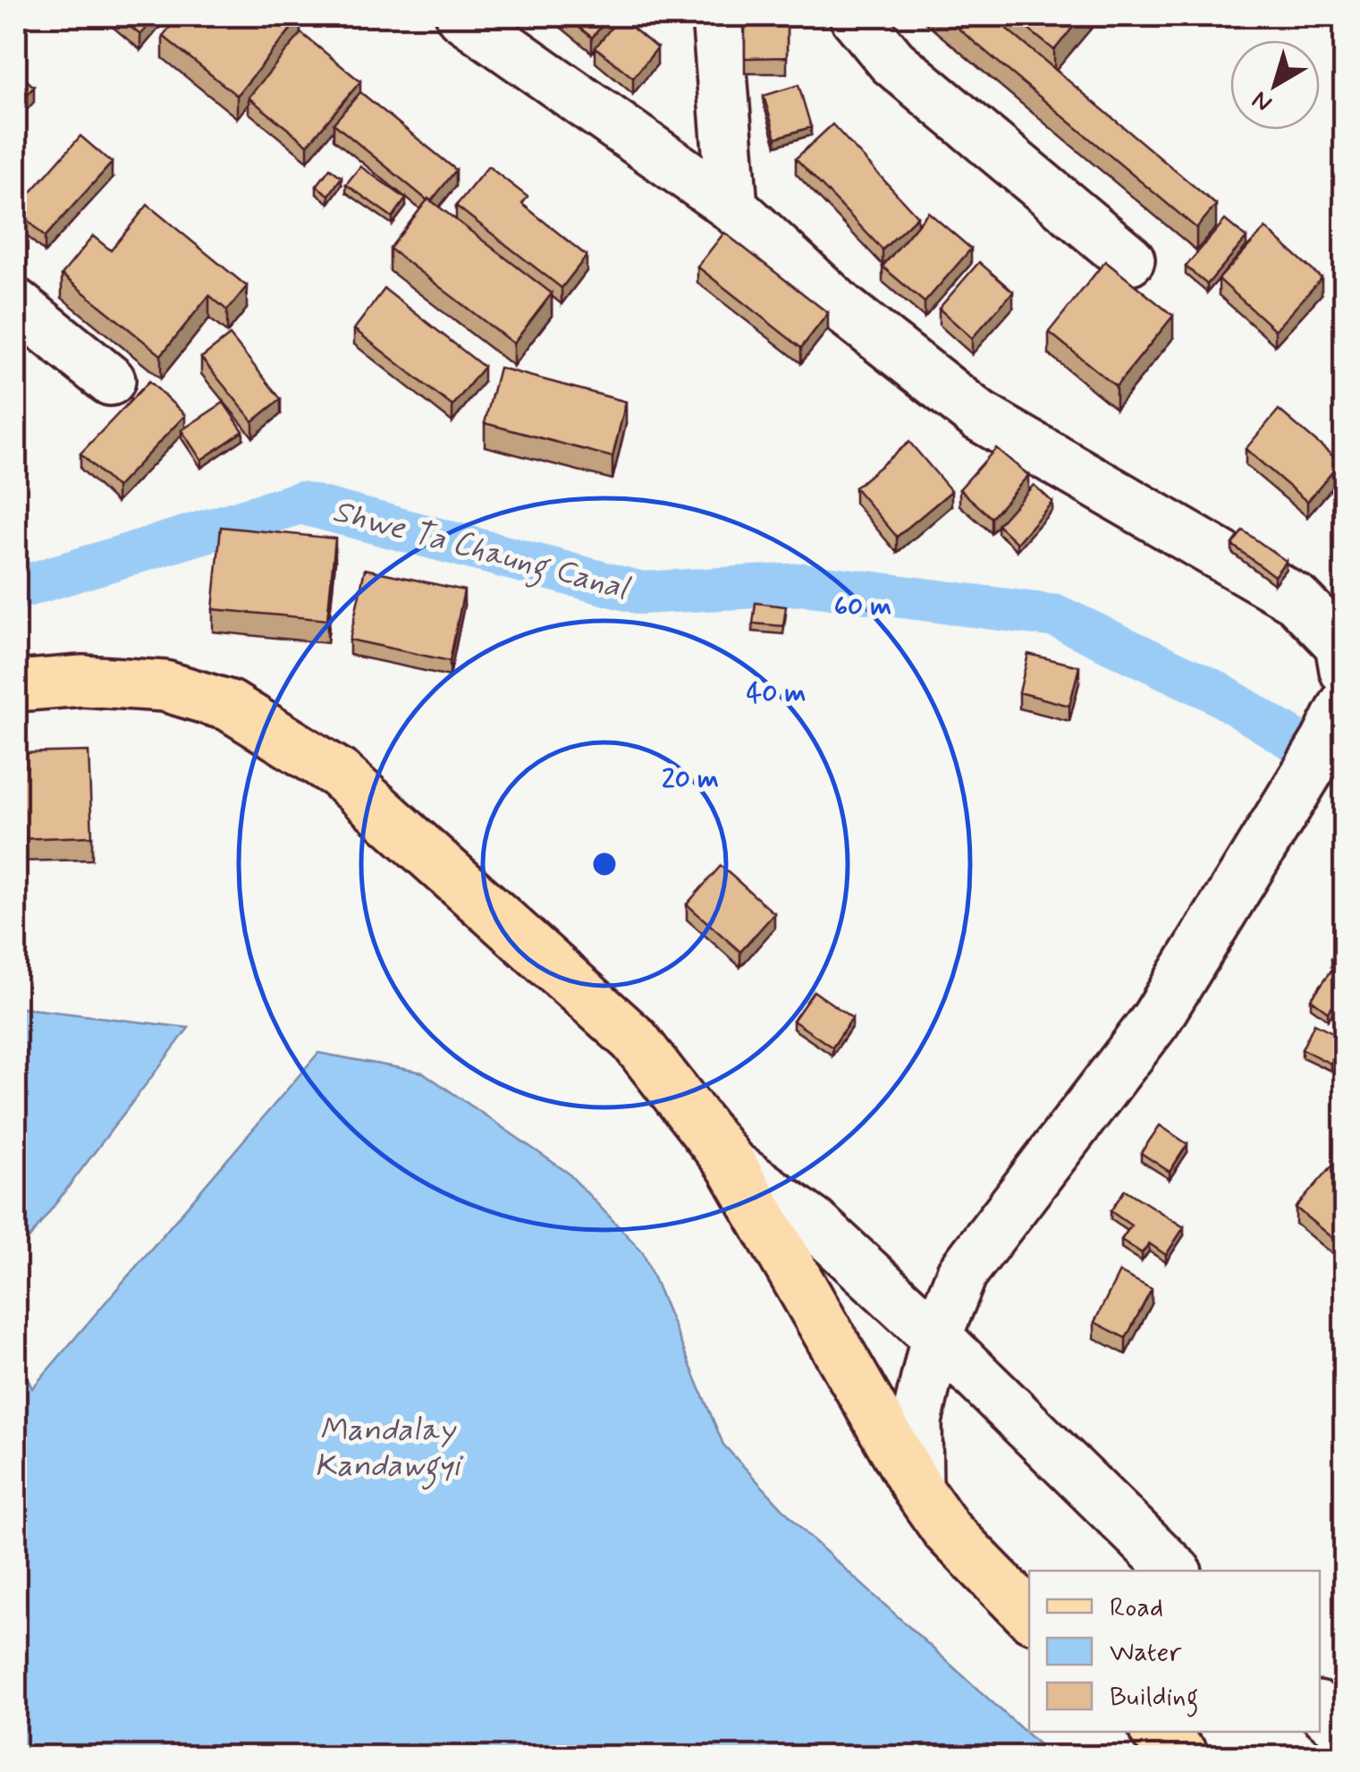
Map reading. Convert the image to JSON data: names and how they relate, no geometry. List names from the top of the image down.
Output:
{
  "water": ["Shwe Ta Chaung Canal", "Mandalay Kandawgyi"],
  "legend": ["Road", "Water", "Building"],
  "north": "bottom left",
  "rings": ["60 m", "40 m", "20 m"]
}
